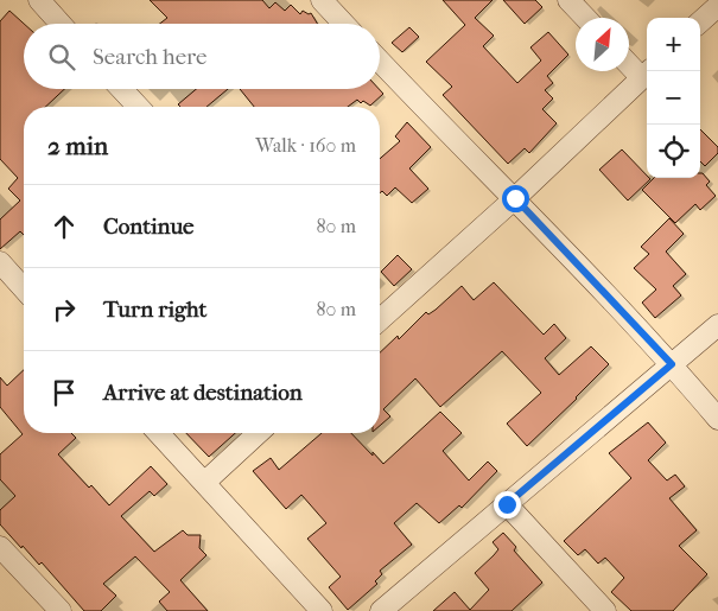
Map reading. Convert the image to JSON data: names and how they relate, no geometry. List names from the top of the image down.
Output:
{
  "north": "top right",
  "page": {
    "map_buttons": ["+", "−"],
    "search": "Search here",
    "heading": ["2 min", "Walk · 160 m"],
    "list": [
      ["Continue", "80 m"],
      ["Turn right", "80 m"],
      "Arrive at destination"
    ]
  }
}
